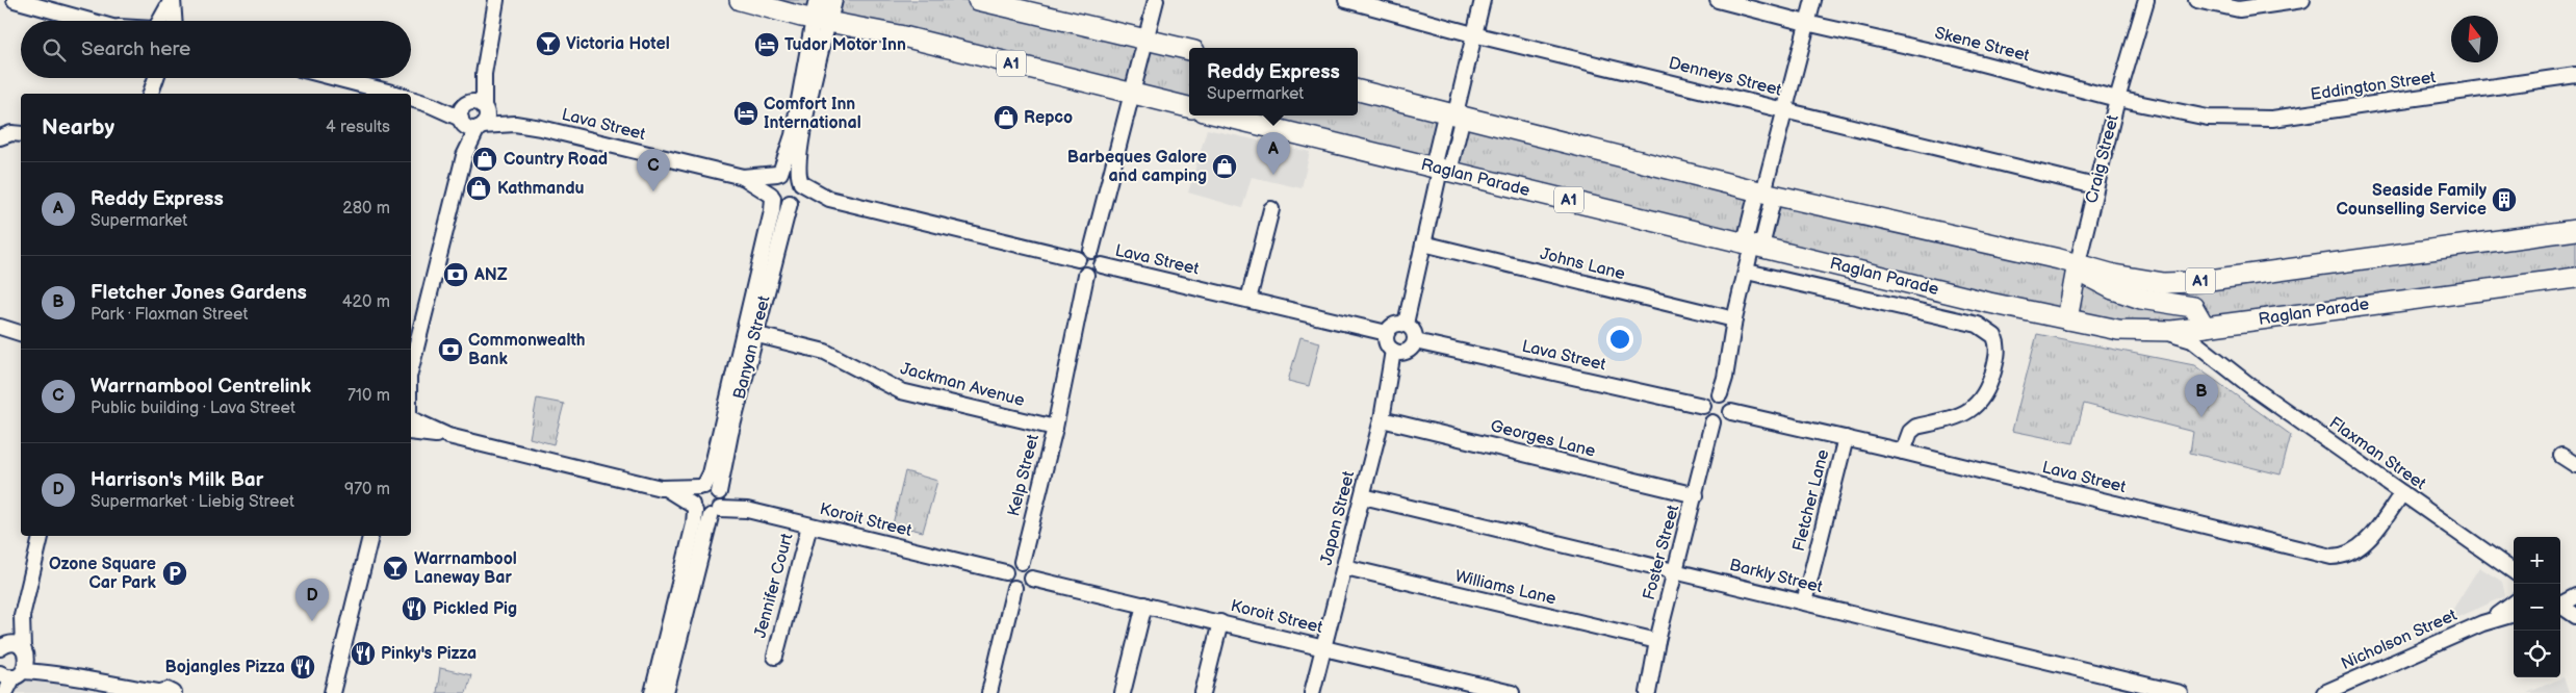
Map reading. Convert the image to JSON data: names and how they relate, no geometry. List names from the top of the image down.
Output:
{
  "streets": {
    "highway": ["A1", "Craig Street", "Raglan Parade"],
    "street": [
      "Skene Street",
      "Denneys Street",
      "Eddington Street",
      "Lava Street",
      "Johns Lane",
      "Banyan Street",
      "Jackman Avenue",
      "Georges Lane",
      "Flaxman Street",
      "Kelp Street",
      "Fletcher Lane",
      "Japan Street",
      "Koroit Street",
      "Foster Street",
      "Barkly Street",
      "Jennifer Court",
      "Williams Lane",
      "Nicholson Street"
    ]
  },
  "crossings": [
    ["Skene Street", "Eddington Street"],
    ["Skene Street", "Craig Street"],
    ["A1", "Craig Street"],
    ["Denneys Street", "Craig Street"],
    ["Lava Street", "Banyan Street"],
    ["Lava Street", "Flaxman Street"],
    ["Lava Street", "Kelp Street"],
    ["Lava Street", "Fletcher Lane"],
    ["Lava Street", "Japan Street"],
    ["Lava Street", "Foster Street"],
    ["Craig Street", "Raglan Parade"],
    ["Raglan Parade", "Flaxman Street"],
    ["Banyan Street", "Jackman Avenue"],
    ["Banyan Street", "Koroit Street"],
    ["Jackman Avenue", "Kelp Street"],
    ["Georges Lane", "Japan Street"],
    ["Georges Lane", "Foster Street"],
    ["Kelp Street", "Koroit Street"],
    ["Fletcher Lane", "Barkly Street"],
    ["Japan Street", "Koroit Street"],
    ["Japan Street", "Barkly Street"],
    ["Japan Street", "Williams Lane"],
    ["Koroit Street", "Jennifer Court"],
    ["Foster Street", "Barkly Street"],
    ["Foster Street", "Williams Lane"]
  ],
  "places": {
    "bar": ["Victoria Hotel", "Warrnambool Laneway Bar"],
    "hotel": ["Tudor Motor Inn", "Comfort Inn International"],
    "shop": [
      "Repco",
      "Country Road",
      "Barbeques Galore and camping",
      "Kathmandu"
    ],
    "building": ["Seaside Family Counselling Service"],
    "bank": ["ANZ", "Commonwealth Bank"],
    "parking": ["Ozone Square Car Park"],
    "restaurant": ["Pickled Pig", "Pinky's Pizza", "Bojangles Pizza"]
  },
  "north": "top",
  "page": {
    "search": "Search here",
    "popup": ["Reddy Express", "Supermarket"],
    "heading": ["Nearby", "4 results"],
    "pins": [
      "A",
      "C",
      "B",
      "D"
    ],
    "list": [
      {
        "mark": "A",
        "name": "Reddy Express",
        "note": "Supermarket",
        "value": "280 m"
      },
      {
        "mark": "B",
        "name": "Fletcher Jones Gardens",
        "note": "Park · Flaxman Street",
        "value": "420 m"
      },
      {
        "mark": "C",
        "name": "Warrnambool Centrelink",
        "note": "Public building · Lava Street",
        "value": "710 m"
      },
      {
        "mark": "D",
        "name": "Harrison's Milk Bar",
        "note": "Supermarket · Liebig Street",
        "value": "970 m"
      }
    ],
    "map_buttons": ["+", "−"]
  }
}
